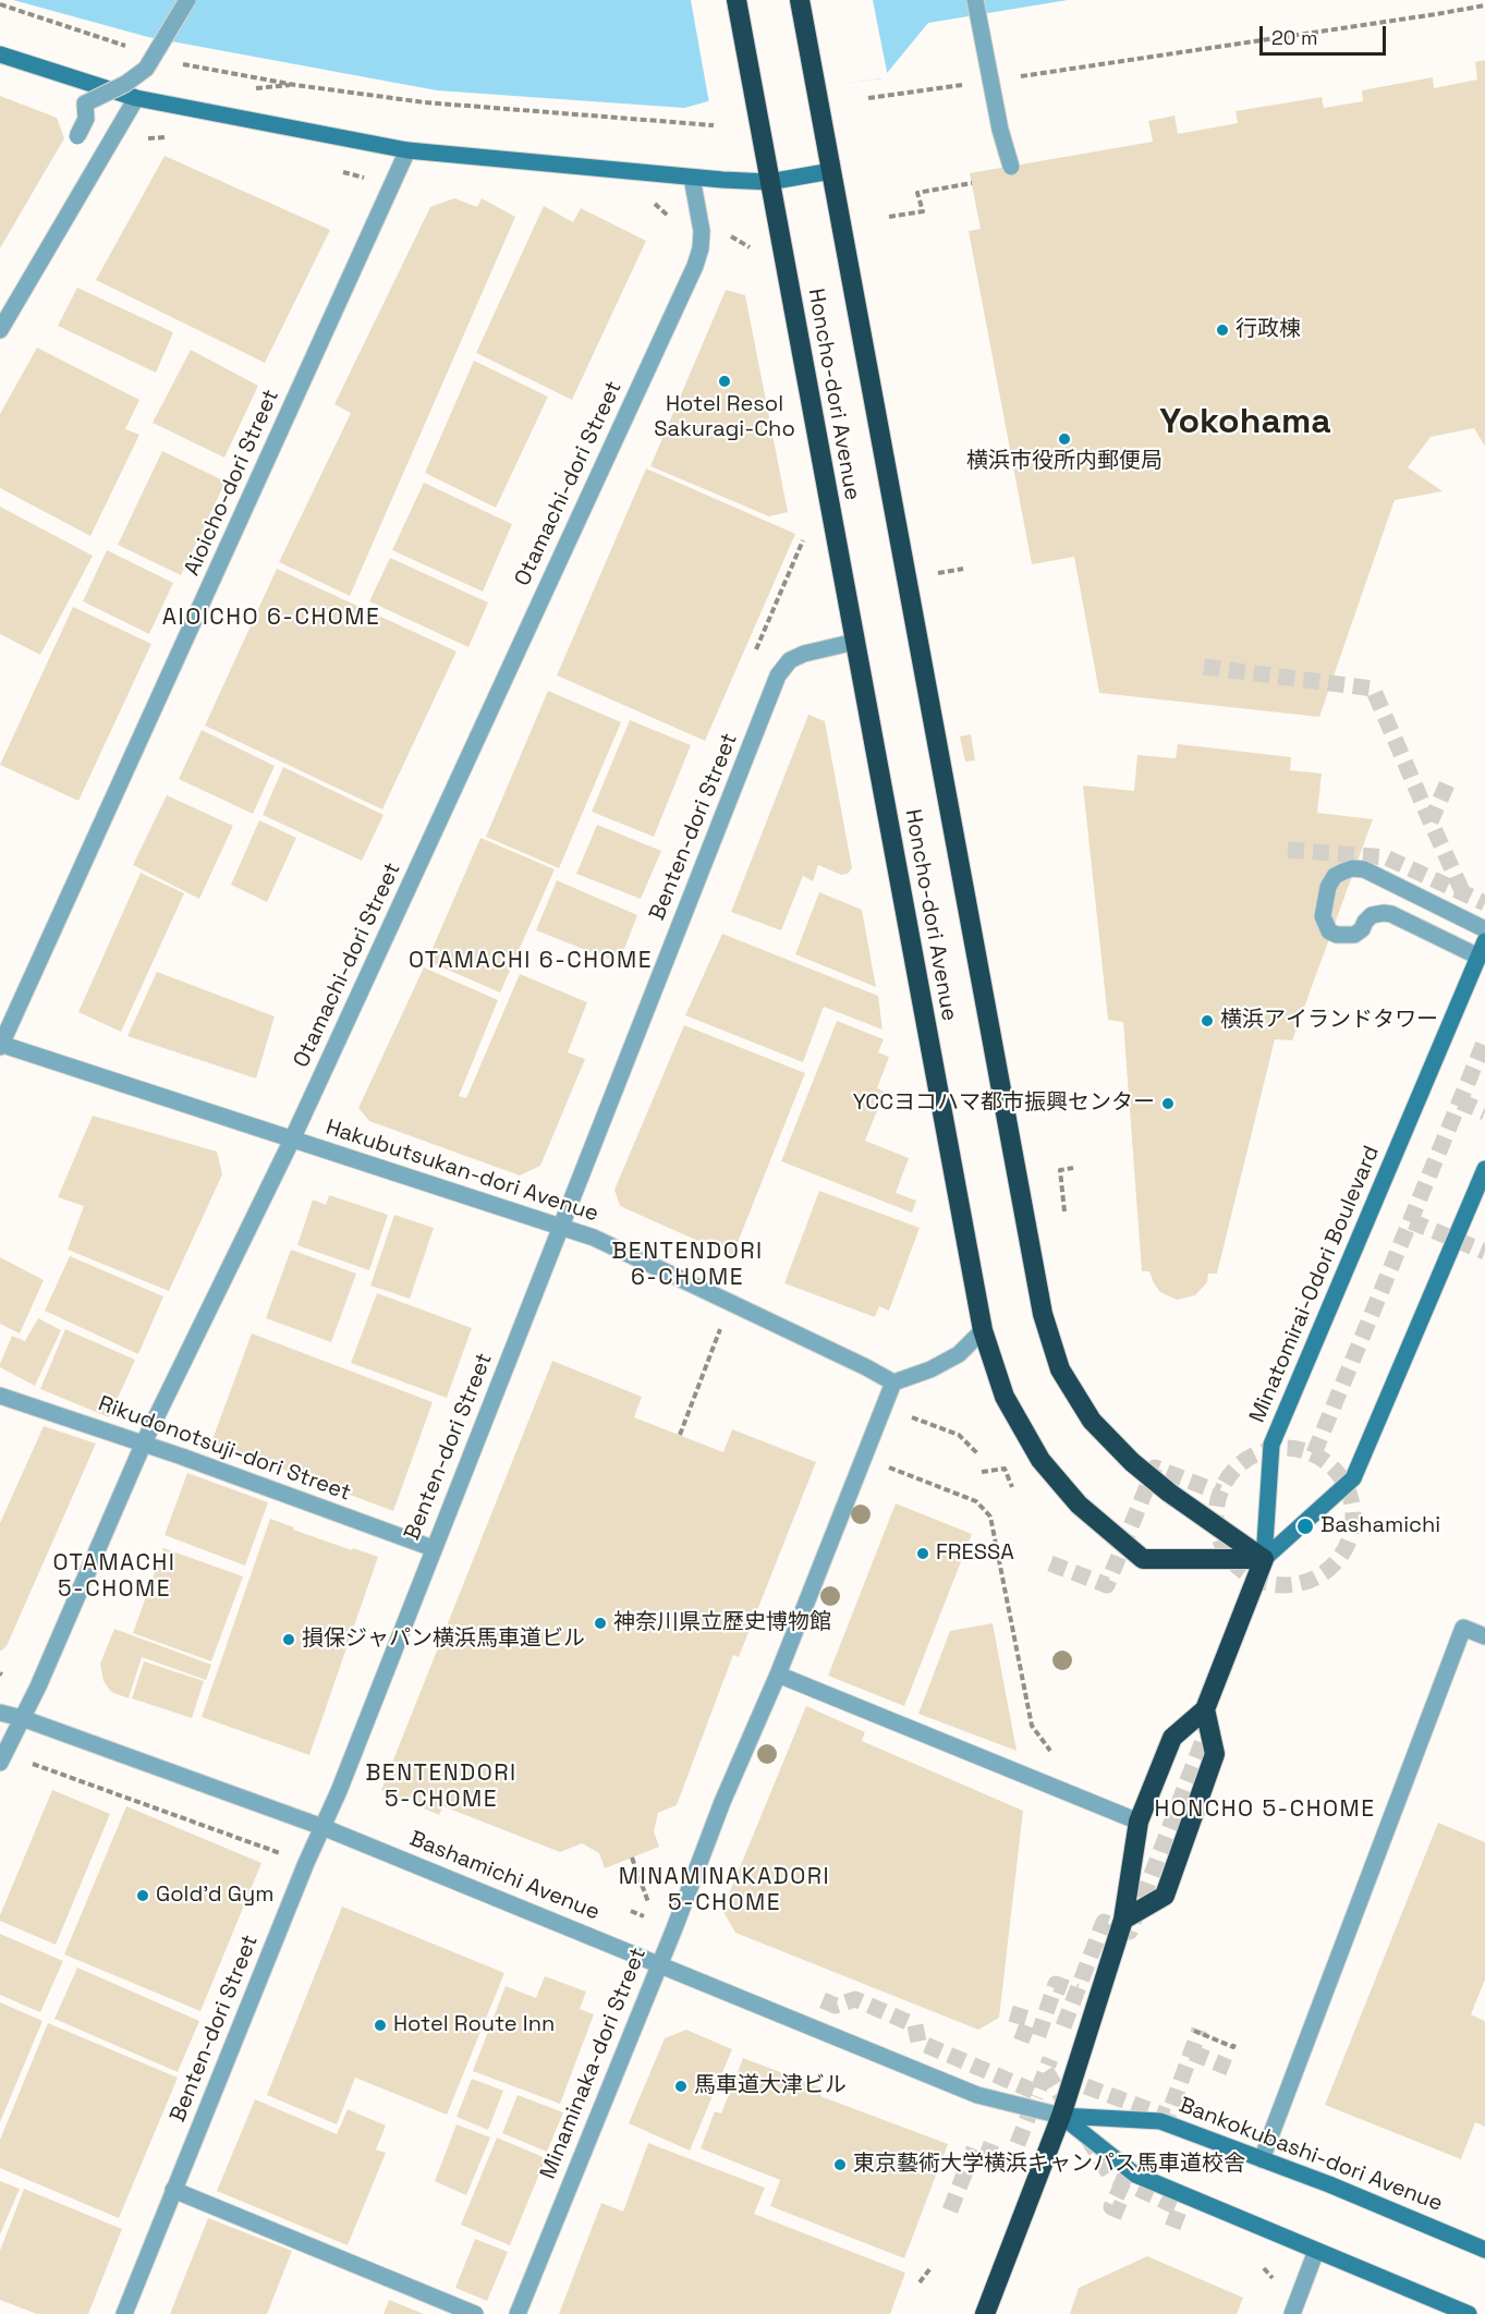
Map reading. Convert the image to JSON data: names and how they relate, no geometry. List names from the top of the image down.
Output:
{
  "streets": {
    "highway": ["Honcho-dori Avenue"],
    "street": [
      "Aioicho-dori Street",
      "Otamachi-dori Street",
      "Benten-dori Street",
      "Hakubutsukan-dori Avenue",
      "Minatomirai-Odori Boulevard",
      "Rikudonotsuji-dori Street",
      "Bashamichi Avenue",
      "Minaminaka-dori Street",
      "Bankokubashi-dori Avenue"
    ]
  },
  "crossings": [
    ["Honcho-dori Avenue", "Benten-dori Street"],
    ["Honcho-dori Avenue", "Minatomirai-Odori Boulevard"],
    ["Aioicho-dori Street", "Hakubutsukan-dori Avenue"],
    ["Otamachi-dori Street", "Hakubutsukan-dori Avenue"],
    ["Otamachi-dori Street", "Rikudonotsuji-dori Street"],
    ["Otamachi-dori Street", "Bashamichi Avenue"],
    ["Benten-dori Street", "Hakubutsukan-dori Avenue"],
    ["Benten-dori Street", "Rikudonotsuji-dori Street"],
    ["Benten-dori Street", "Bashamichi Avenue"],
    ["Hakubutsukan-dori Avenue", "Minaminaka-dori Street"],
    ["Bashamichi Avenue", "Minaminaka-dori Street"],
    ["Bashamichi Avenue", "Bankokubashi-dori Avenue"]
  ],
  "districts": [
    "Yokohama",
    "AIOICHO 6-CHOME",
    "OTAMACHI 6-CHOME",
    "BENTENDORI 6-CHOME",
    "OTAMACHI 5-CHOME",
    "BENTENDORI 5-CHOME",
    "HONCHO 5-CHOME",
    "MINAMINAKADORI 5-CHOME"
  ],
  "places": [
    "行政棟",
    "Hotel Resol Sakuragi-Cho",
    "横浜市役所内郵便局",
    "横浜アイランドタワー",
    "YCCヨコハマ都市振興センター",
    "Bashamichi",
    "FRESSA",
    "神奈川県立歴史博物館",
    "損保ジャパン横浜馬車道ビル",
    "Gold'd Gym",
    "Hotel Route Inn",
    "馬車道大津ビル",
    "東京藝術大学横浜キャンパス馬車道校舎"
  ],
  "scale_bar": "20 m"
}
